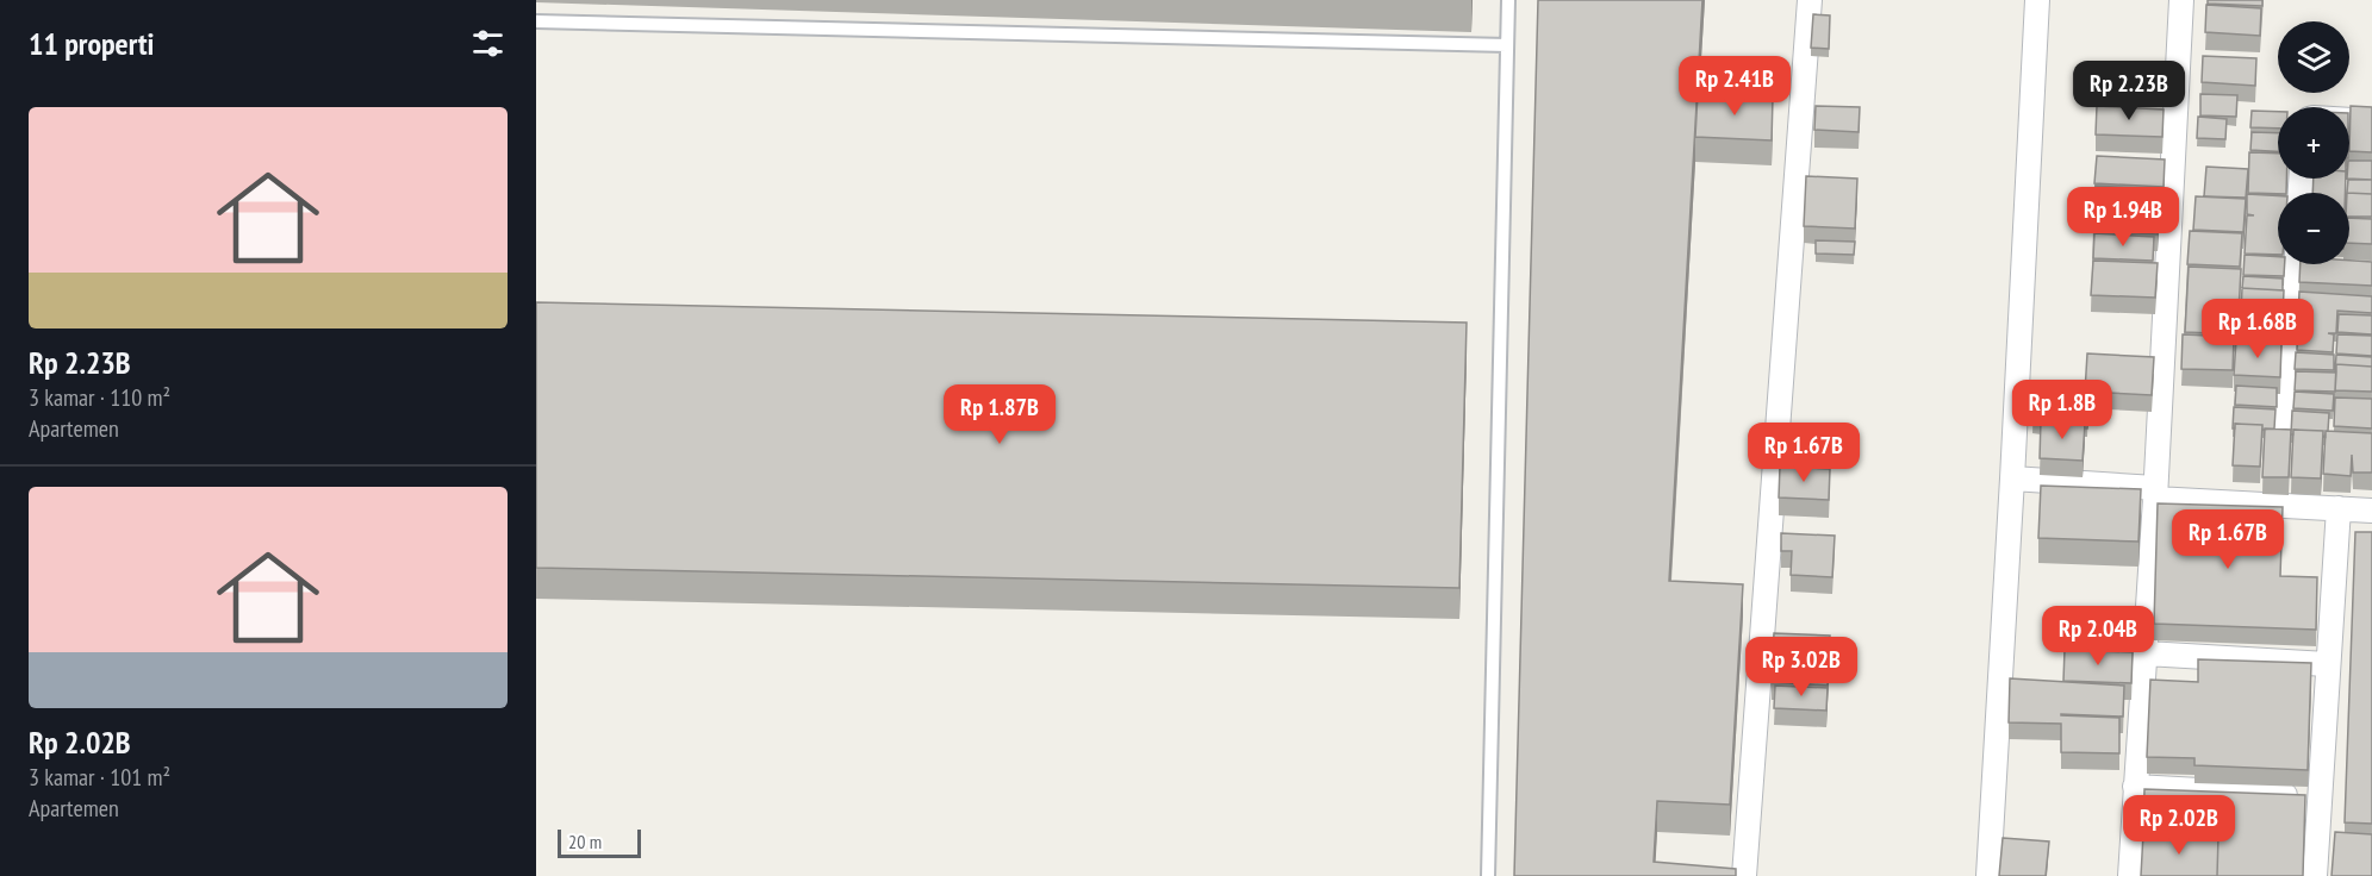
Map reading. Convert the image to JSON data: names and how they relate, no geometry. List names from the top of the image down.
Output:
{
  "scale_bar": "20 m",
  "page": {
    "heading": "11 properti",
    "map_buttons": ["+", "−"],
    "price": [
      "Rp 2.41B",
      "Rp 2.23B",
      "Rp 1.94B",
      "Rp 1.68B",
      "Rp 1.8B",
      "Rp 1.87B",
      "Rp 1.67B",
      "Rp 1.67B",
      "Rp 2.04B",
      "Rp 3.02B",
      "Rp 2.02B"
    ],
    "list": [
      {
        "name": "Rp 2.23B",
        "note": "3 kamar · 110 m² · Apartemen"
      },
      {
        "name": "Rp 2.02B",
        "note": "3 kamar · 101 m² · Apartemen"
      }
    ],
    "scale": "20 m"
  }
}
